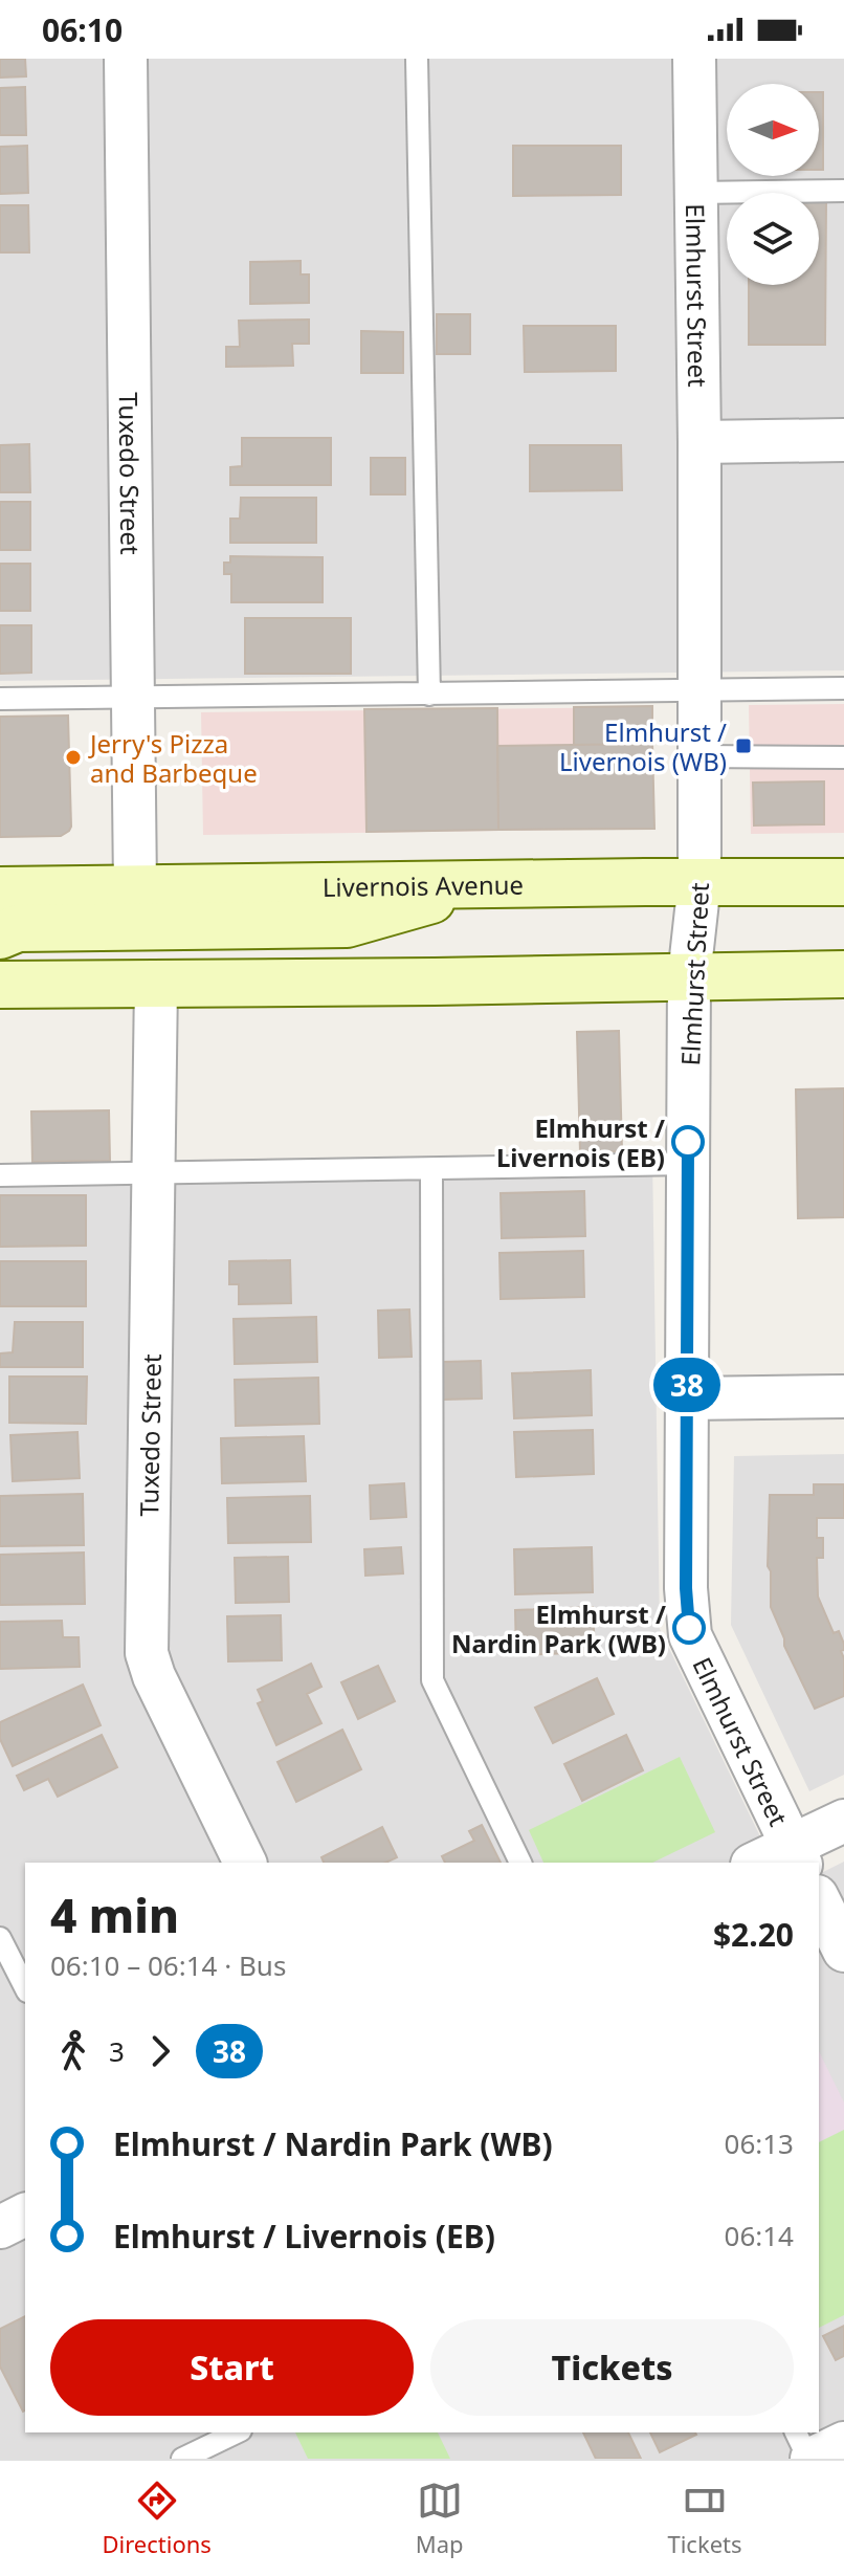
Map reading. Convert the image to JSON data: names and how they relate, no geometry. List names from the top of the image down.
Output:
{
  "streets": {
    "main road": ["Livernois Avenue"],
    "street": ["Elmhurst Street", "Tuxedo Street"]
  },
  "crossings": [
    ["Elmhurst Street", "Livernois Avenue"],
    ["Tuxedo Street", "Livernois Avenue"]
  ],
  "places": {
    "transit": ["Elmhurst / Livernois (WB)"],
    "other": ["Jerry's Pizza and Barbeque", "Elmhurst / Livernois (EB)", "Elmhurst / Nardin Park (WB)"]
  },
  "lines": ["bus line 38"],
  "north": "right",
  "page": {
    "status": "06:10",
    "on_map": "38",
    "heading": ["4 min", "06:10 – 06:14 · Bus", "$2.20"],
    "legs": ["3", "38"],
    "list": [
      {
        "name": "Elmhurst / Nardin Park (WB)",
        "value": "06:13"
      },
      {
        "name": "Elmhurst / Livernois (EB)",
        "value": "06:14"
      }
    ],
    "buttons": ["Start", "Tickets"],
    "tabs": ["Directions", "Map", "Tickets"]
  }
}
